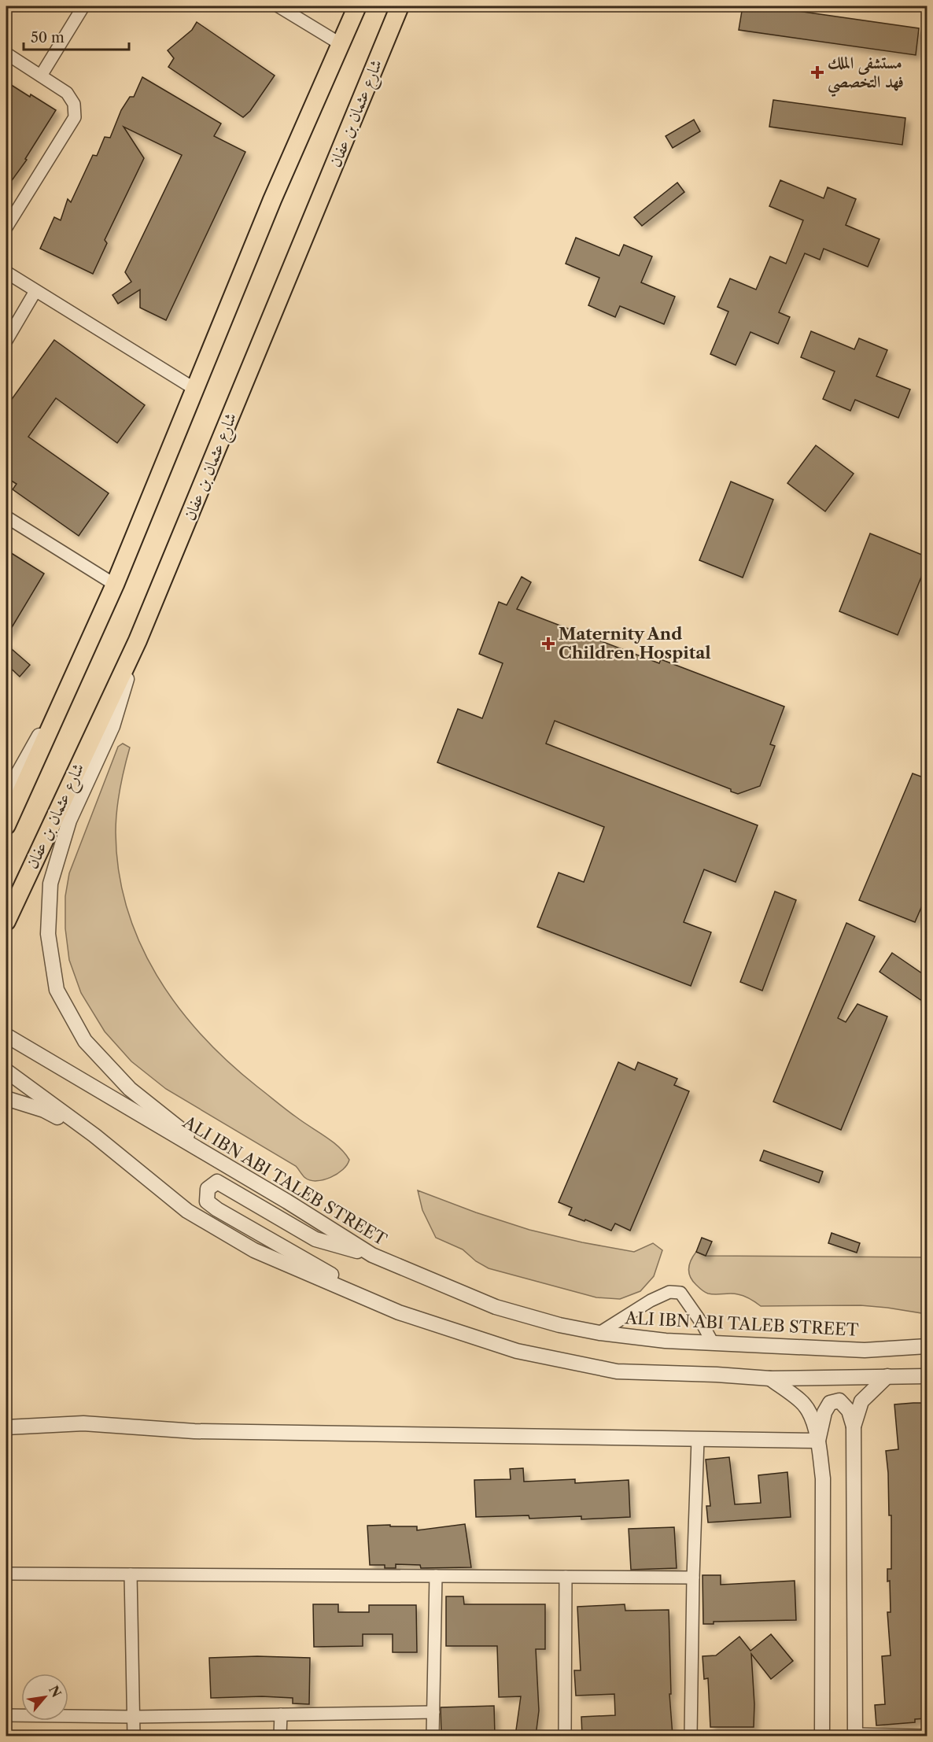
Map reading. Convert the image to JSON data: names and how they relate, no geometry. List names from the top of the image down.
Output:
{
  "streets": {
    "main road": ["شارع عثمان بن عفان"],
    "street": ["ALI IBN ABI TALEB STREET"]
  },
  "places": {
    "health": ["مستشفى الملك فهد التخصصي", "Maternity And Children Hospital"]
  },
  "scale_bar": "50 m",
  "north": "top right"
}
